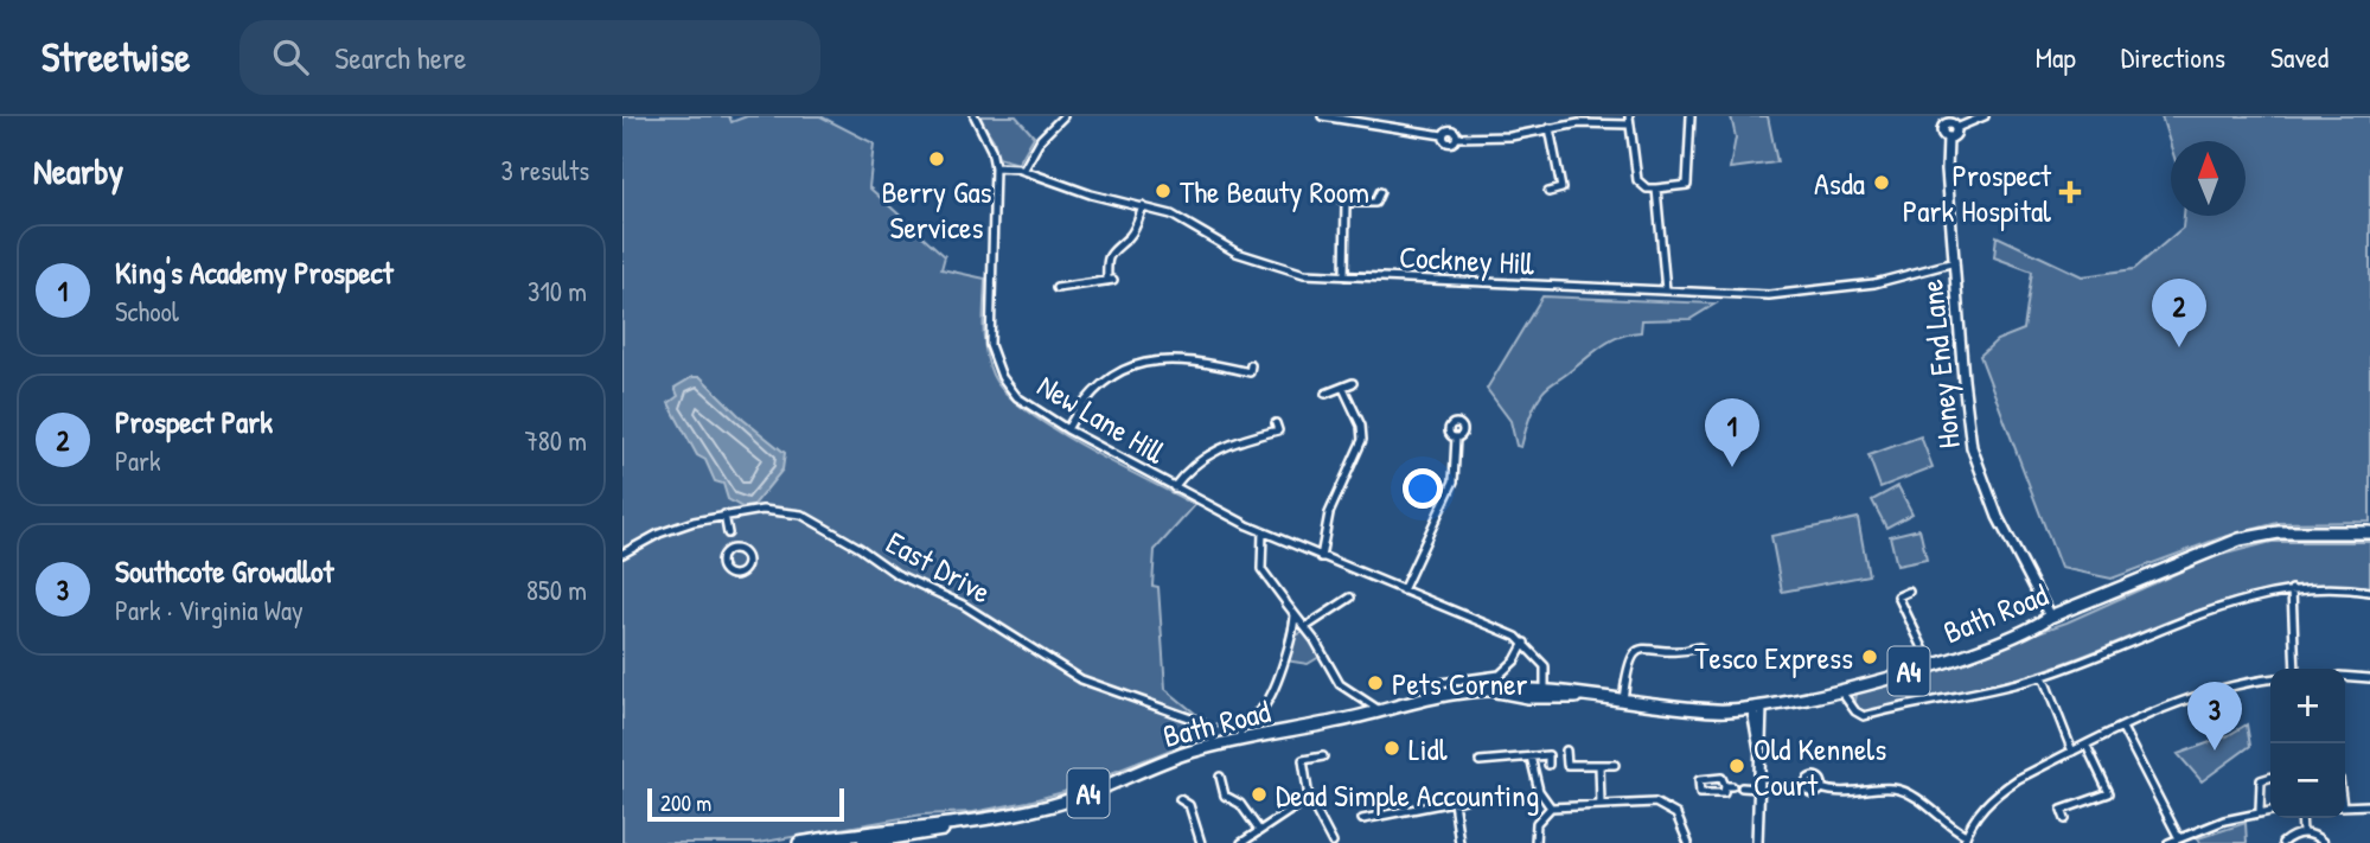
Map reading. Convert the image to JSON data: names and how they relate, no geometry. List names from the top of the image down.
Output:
{
  "streets": {
    "main road": ["Bath Road", "A4"],
    "street": [
      "Cockney Hill",
      "Honey End Lane",
      "New Lane Hill",
      "East Drive"
    ]
  },
  "crossings": [
    ["Cockney Hill", "Honey End Lane"],
    ["Cockney Hill", "New Lane Hill"],
    ["Honey End Lane", "Bath Road"],
    ["East Drive", "Bath Road"]
  ],
  "places": {
    "other": [
      "Berry Gas Services",
      "Asda",
      "The Beauty Room",
      "Tesco Express",
      "Pets Corner",
      "Lidl",
      "Old Kennels Court",
      "Dead Simple Accounting"
    ],
    "health": ["Prospect Park Hospital"]
  },
  "scale_bar": "200 m",
  "north": "top",
  "page": {
    "header": "Streetwise",
    "search": "Search here",
    "nav": ["Map", "Directions", "Saved"],
    "heading": ["Nearby", "3 results"],
    "list": [
      {
        "mark": "1",
        "name": "King's Academy Prospect",
        "note": "School",
        "value": "310 m"
      },
      {
        "mark": "2",
        "name": "Prospect Park",
        "note": "Park",
        "value": "780 m"
      },
      {
        "mark": "3",
        "name": "Southcote Growallot",
        "note": "Park · Virginia Way",
        "value": "850 m"
      }
    ],
    "pins": ["2", "1", "3"],
    "map_buttons": ["+", "−"],
    "scale": "200 m"
  }
}
